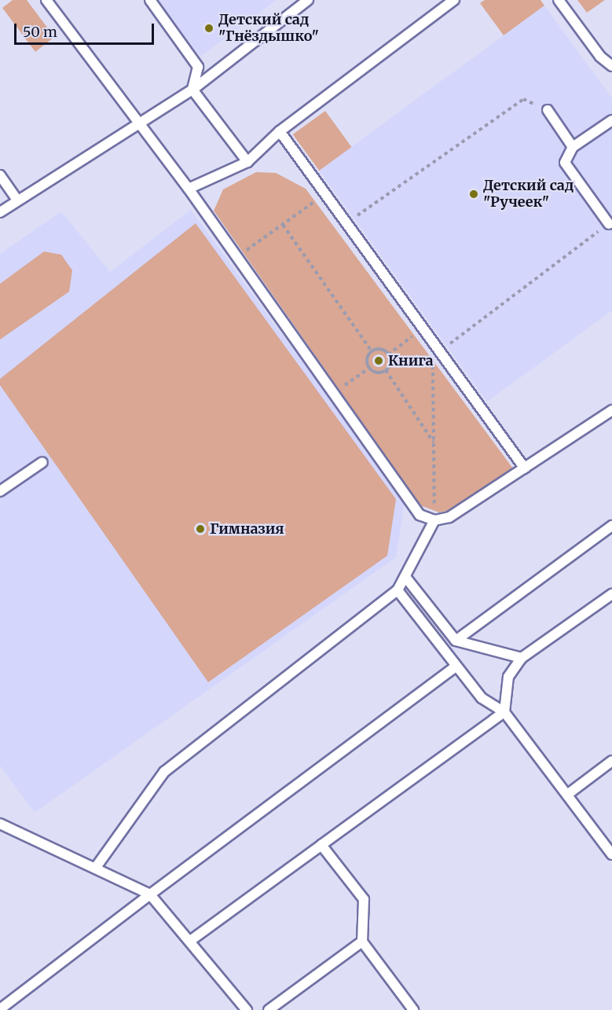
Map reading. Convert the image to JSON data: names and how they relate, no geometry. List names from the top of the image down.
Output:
{
  "places": [
    "Детский сад \"Гнёздышко\"",
    "Детский сад \"Ручеек\"",
    "Книга",
    "Гимназия"
  ],
  "scale_bar": "50 m"
}
